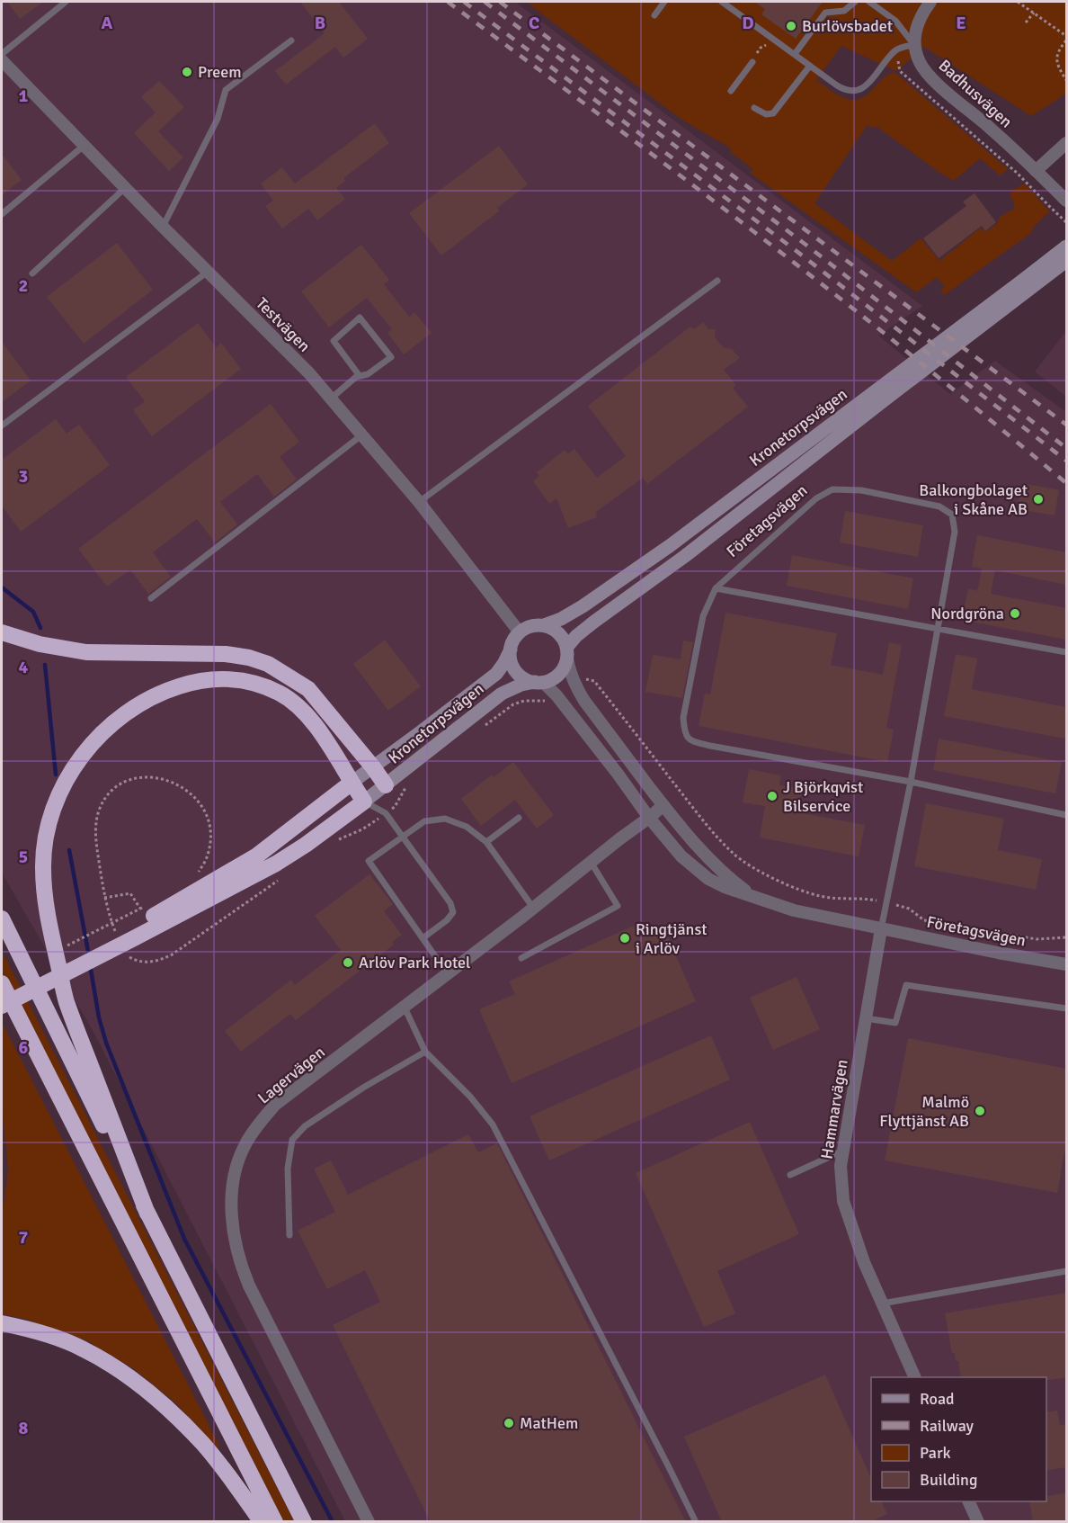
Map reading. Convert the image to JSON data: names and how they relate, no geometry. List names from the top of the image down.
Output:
{
  "streets": {
    "main road": ["Kronetorpsvägen"],
    "street": [
      "Badhusvägen",
      "Testvägen",
      "Företagsvägen",
      "Lagervägen",
      "Hammarvägen"
    ]
  },
  "crossings": [
    ["Testvägen", "Kronetorpsvägen"],
    ["Testvägen", "Företagsvägen"],
    ["Kronetorpsvägen", "Företagsvägen"],
    ["Företagsvägen", "Lagervägen"],
    ["Företagsvägen", "Hammarvägen"]
  ],
  "places": [
    "Burlövsbadet",
    "Preem",
    "Balkongbolaget i Skåne AB",
    "Nordgröna",
    "J Björkqvist Bilservice",
    "Ringtjänst i Arlöv",
    "Arlöv Park Hotel",
    "Malmö Flyttjänst AB",
    "MatHem"
  ],
  "legend": [
    "Road",
    "Railway",
    "Park",
    "Building"
  ],
  "grid": {
    "columns": [
      "A",
      "B",
      "C",
      "D",
      "E"
    ],
    "rows": [
      "1",
      "2",
      "3",
      "4",
      "5",
      "6",
      "7",
      "8"
    ]
  }
}
